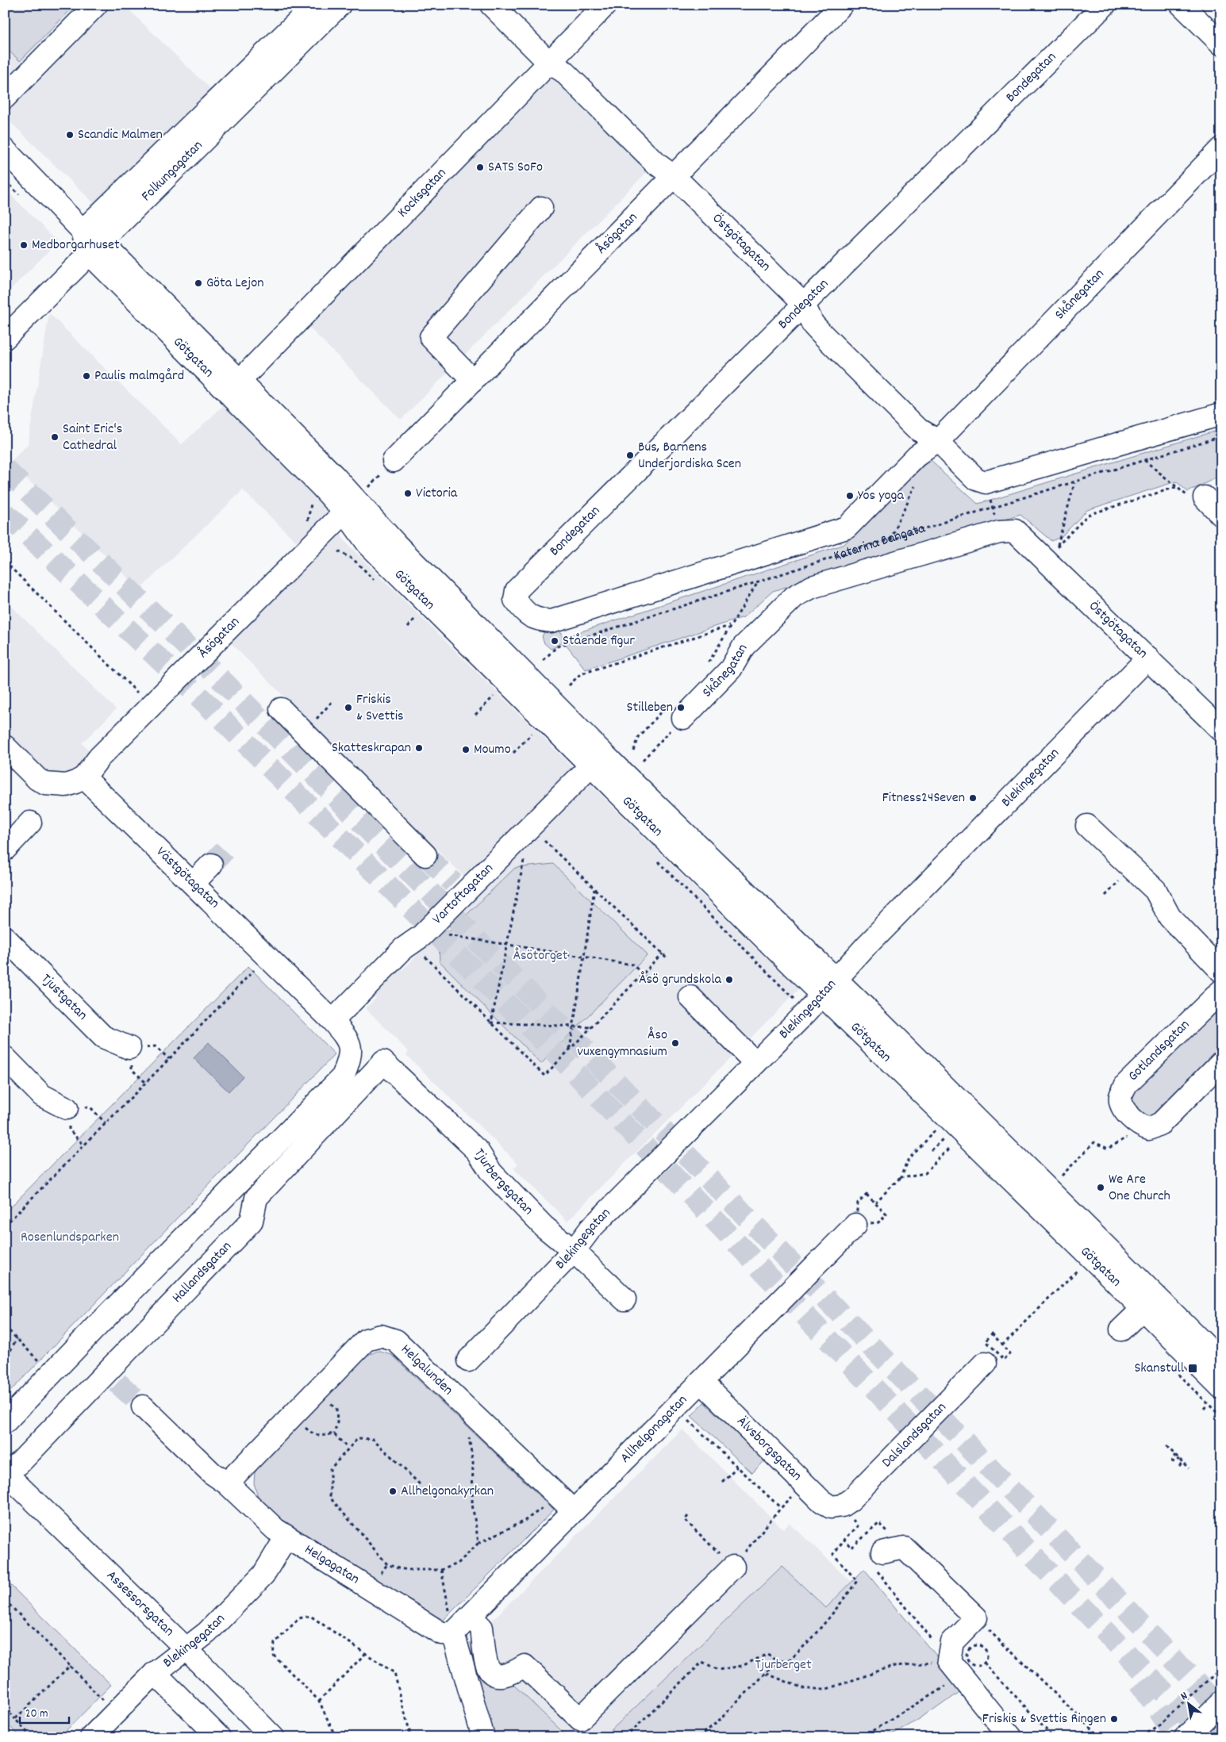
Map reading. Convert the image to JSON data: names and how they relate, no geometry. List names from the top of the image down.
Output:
{
  "streets": {
    "street": [
      "Bondegatan",
      "Folkungagatan",
      "Kocksgatan",
      "Åsögatan",
      "Östgötagatan",
      "Skånegatan",
      "Götgatan",
      "Katarina Bangata",
      "Blekingegatan",
      "Västgötagatan",
      "Vartoftagatan",
      "Tjustgatan",
      "Gotlandsgatan",
      "Tjurbergsgatan",
      "Hallandsgatan",
      "Helgalunden",
      "Allhelgonagatan",
      "Dalslandsgatan",
      "Älvsborgsgatan",
      "Helgagatan",
      "Assessorsgatan"
    ]
  },
  "crossings": [
    ["Bondegatan", "Östgötagatan"],
    ["Bondegatan", "Katarina Bangata"],
    ["Folkungagatan", "Götgatan"],
    ["Kocksgatan", "Östgötagatan"],
    ["Kocksgatan", "Götgatan"],
    ["Åsögatan", "Östgötagatan"],
    ["Åsögatan", "Götgatan"],
    ["Åsögatan", "Västgötagatan"],
    ["Östgötagatan", "Skånegatan"],
    ["Östgötagatan", "Katarina Bangata"],
    ["Östgötagatan", "Blekingegatan"],
    ["Skånegatan", "Katarina Bangata"],
    ["Götgatan", "Blekingegatan"],
    ["Götgatan", "Vartoftagatan"],
    ["Blekingegatan", "Tjurbergsgatan"],
    ["Blekingegatan", "Helgagatan"],
    ["Blekingegatan", "Assessorsgatan"],
    ["Västgötagatan", "Vartoftagatan"],
    ["Tjurbergsgatan", "Hallandsgatan"],
    ["Hallandsgatan", "Assessorsgatan"],
    ["Helgalunden", "Allhelgonagatan"],
    ["Helgalunden", "Helgagatan"],
    ["Allhelgonagatan", "Älvsborgsgatan"],
    ["Allhelgonagatan", "Helgagatan"],
    ["Dalslandsgatan", "Älvsborgsgatan"]
  ],
  "parks": ["Åsötorget", "Rosenlundsparken", "Tjurberget"],
  "places": {
    "other": [
      "Scandic Malmen",
      "SATS SoFo",
      "Medborgarhuset",
      "Göta Lejon",
      "Paulis malmgård",
      "Saint Eric's Cathedral",
      "Bus, Barnens Underjordiska Scen",
      "Victoria",
      "Yos yoga",
      "Stående figur",
      "Friskis & Svettis",
      "Stilleben",
      "Skatteskrapan",
      "Moumo",
      "Fitness24Seven",
      "Åsö grundskola",
      "Åso vuxengymnasium",
      "We Are One Church",
      "Allhelgonakyrkan",
      "Friskis & Svettis Ringen"
    ],
    "transit": ["Skanstull"]
  },
  "scale_bar": "20 m",
  "north": "top left"
}
